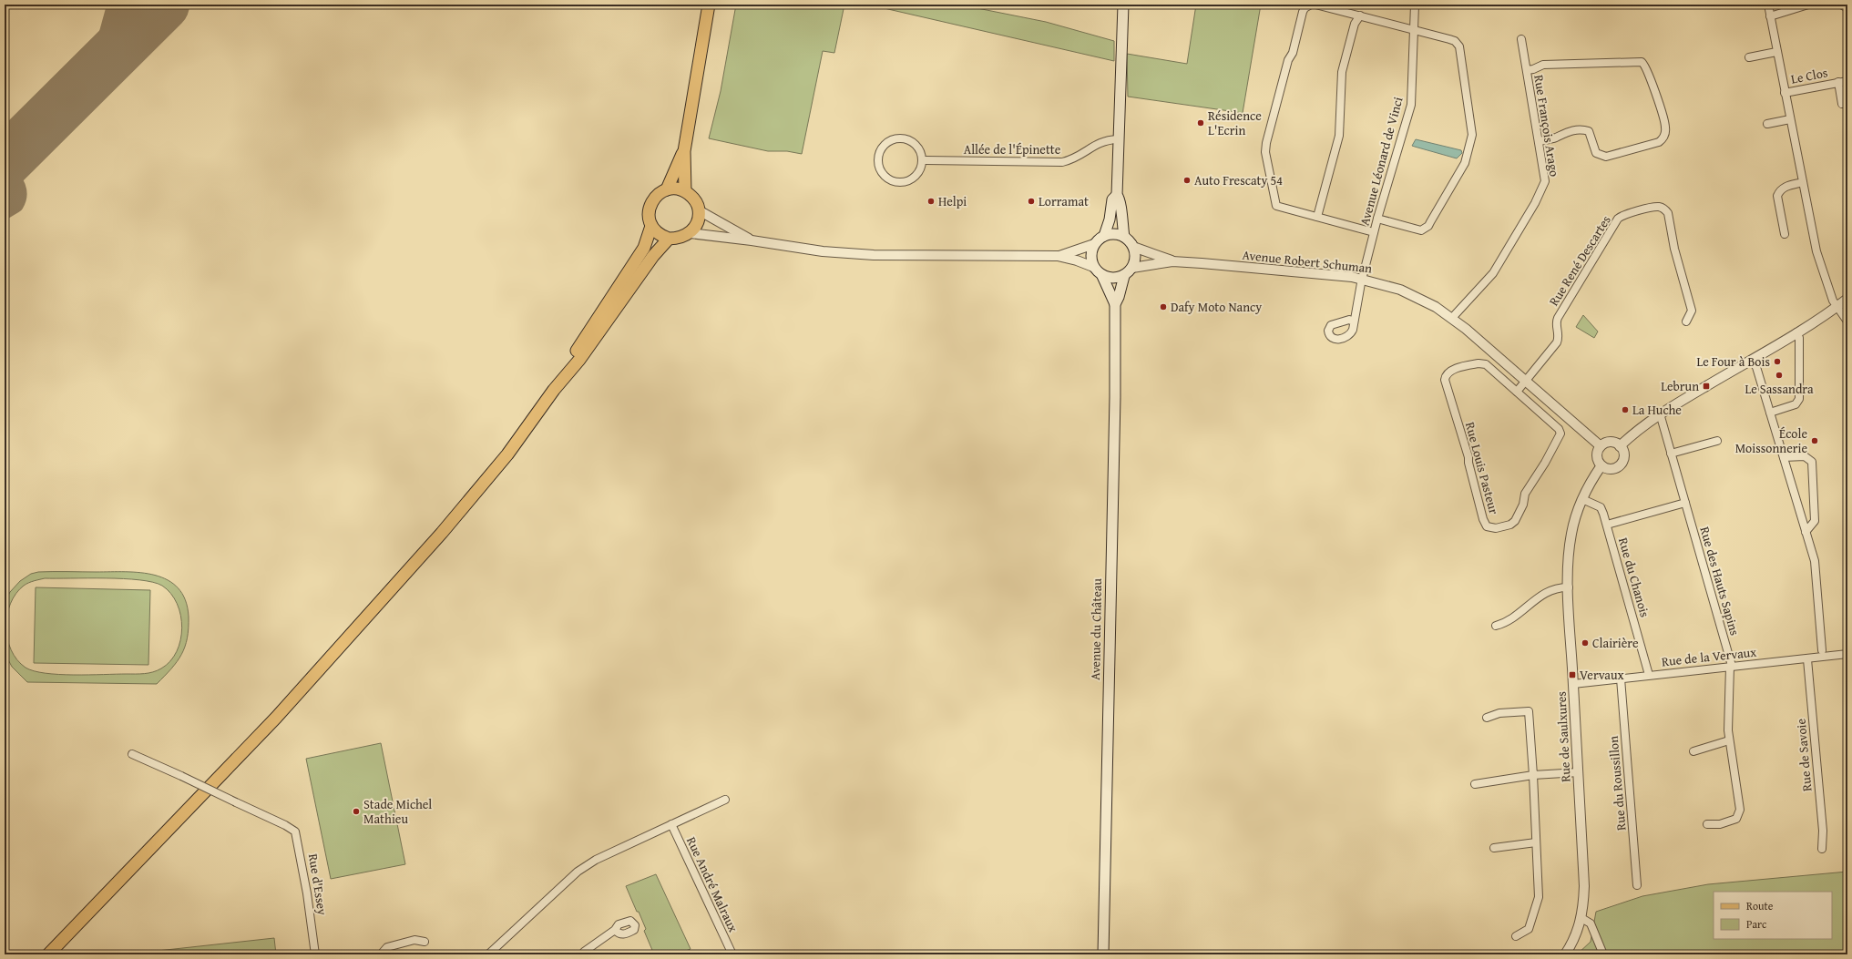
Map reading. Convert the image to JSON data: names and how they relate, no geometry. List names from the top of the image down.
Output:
{
  "streets": {
    "main road": ["Avenue du Château"],
    "street": [
      "Le Clos",
      "Rue François Arago",
      "Allée de l'Épinette",
      "Avenue Léonard de Vinci",
      "Rue René Descartes",
      "Avenue Robert Schuman",
      "Rue Louis Pasteur",
      "Rue du Chanois",
      "Rue des Hauts Sapins",
      "Rue de la Vervaux",
      "Rue de Saulxures",
      "Rue de Savoie",
      "Rue du Roussillon",
      "Rue d'Essey",
      "Rue André Malraux"
    ]
  },
  "crossings": [
    ["Rue François Arago", "Avenue Robert Schuman"],
    ["Avenue Léonard de Vinci", "Avenue Robert Schuman"],
    ["Rue René Descartes", "Avenue Robert Schuman"],
    ["Avenue Robert Schuman", "Avenue du Château"],
    ["Avenue Robert Schuman", "Rue de Saulxures"],
    ["Rue du Chanois", "Rue de la Vervaux"],
    ["Rue du Chanois", "Rue de Saulxures"],
    ["Rue des Hauts Sapins", "Rue de la Vervaux"],
    ["Rue de la Vervaux", "Rue de Saulxures"],
    ["Rue de la Vervaux", "Rue de Savoie"],
    ["Rue de la Vervaux", "Rue du Roussillon"]
  ],
  "places": {
    "other": [
      "Résidence L'Ecrin",
      "Auto Frescaty 54",
      "Helpi",
      "Lorramat",
      "Dafy Moto Nancy",
      "Le Four à Bois",
      "Le Sassandra",
      "La Huche",
      "École Moissonnerie",
      "Clairière",
      "Stade Michel Mathieu"
    ],
    "transit": ["Lebrun", "Vervaux"]
  },
  "legend": ["Route", "Parc"]
}
